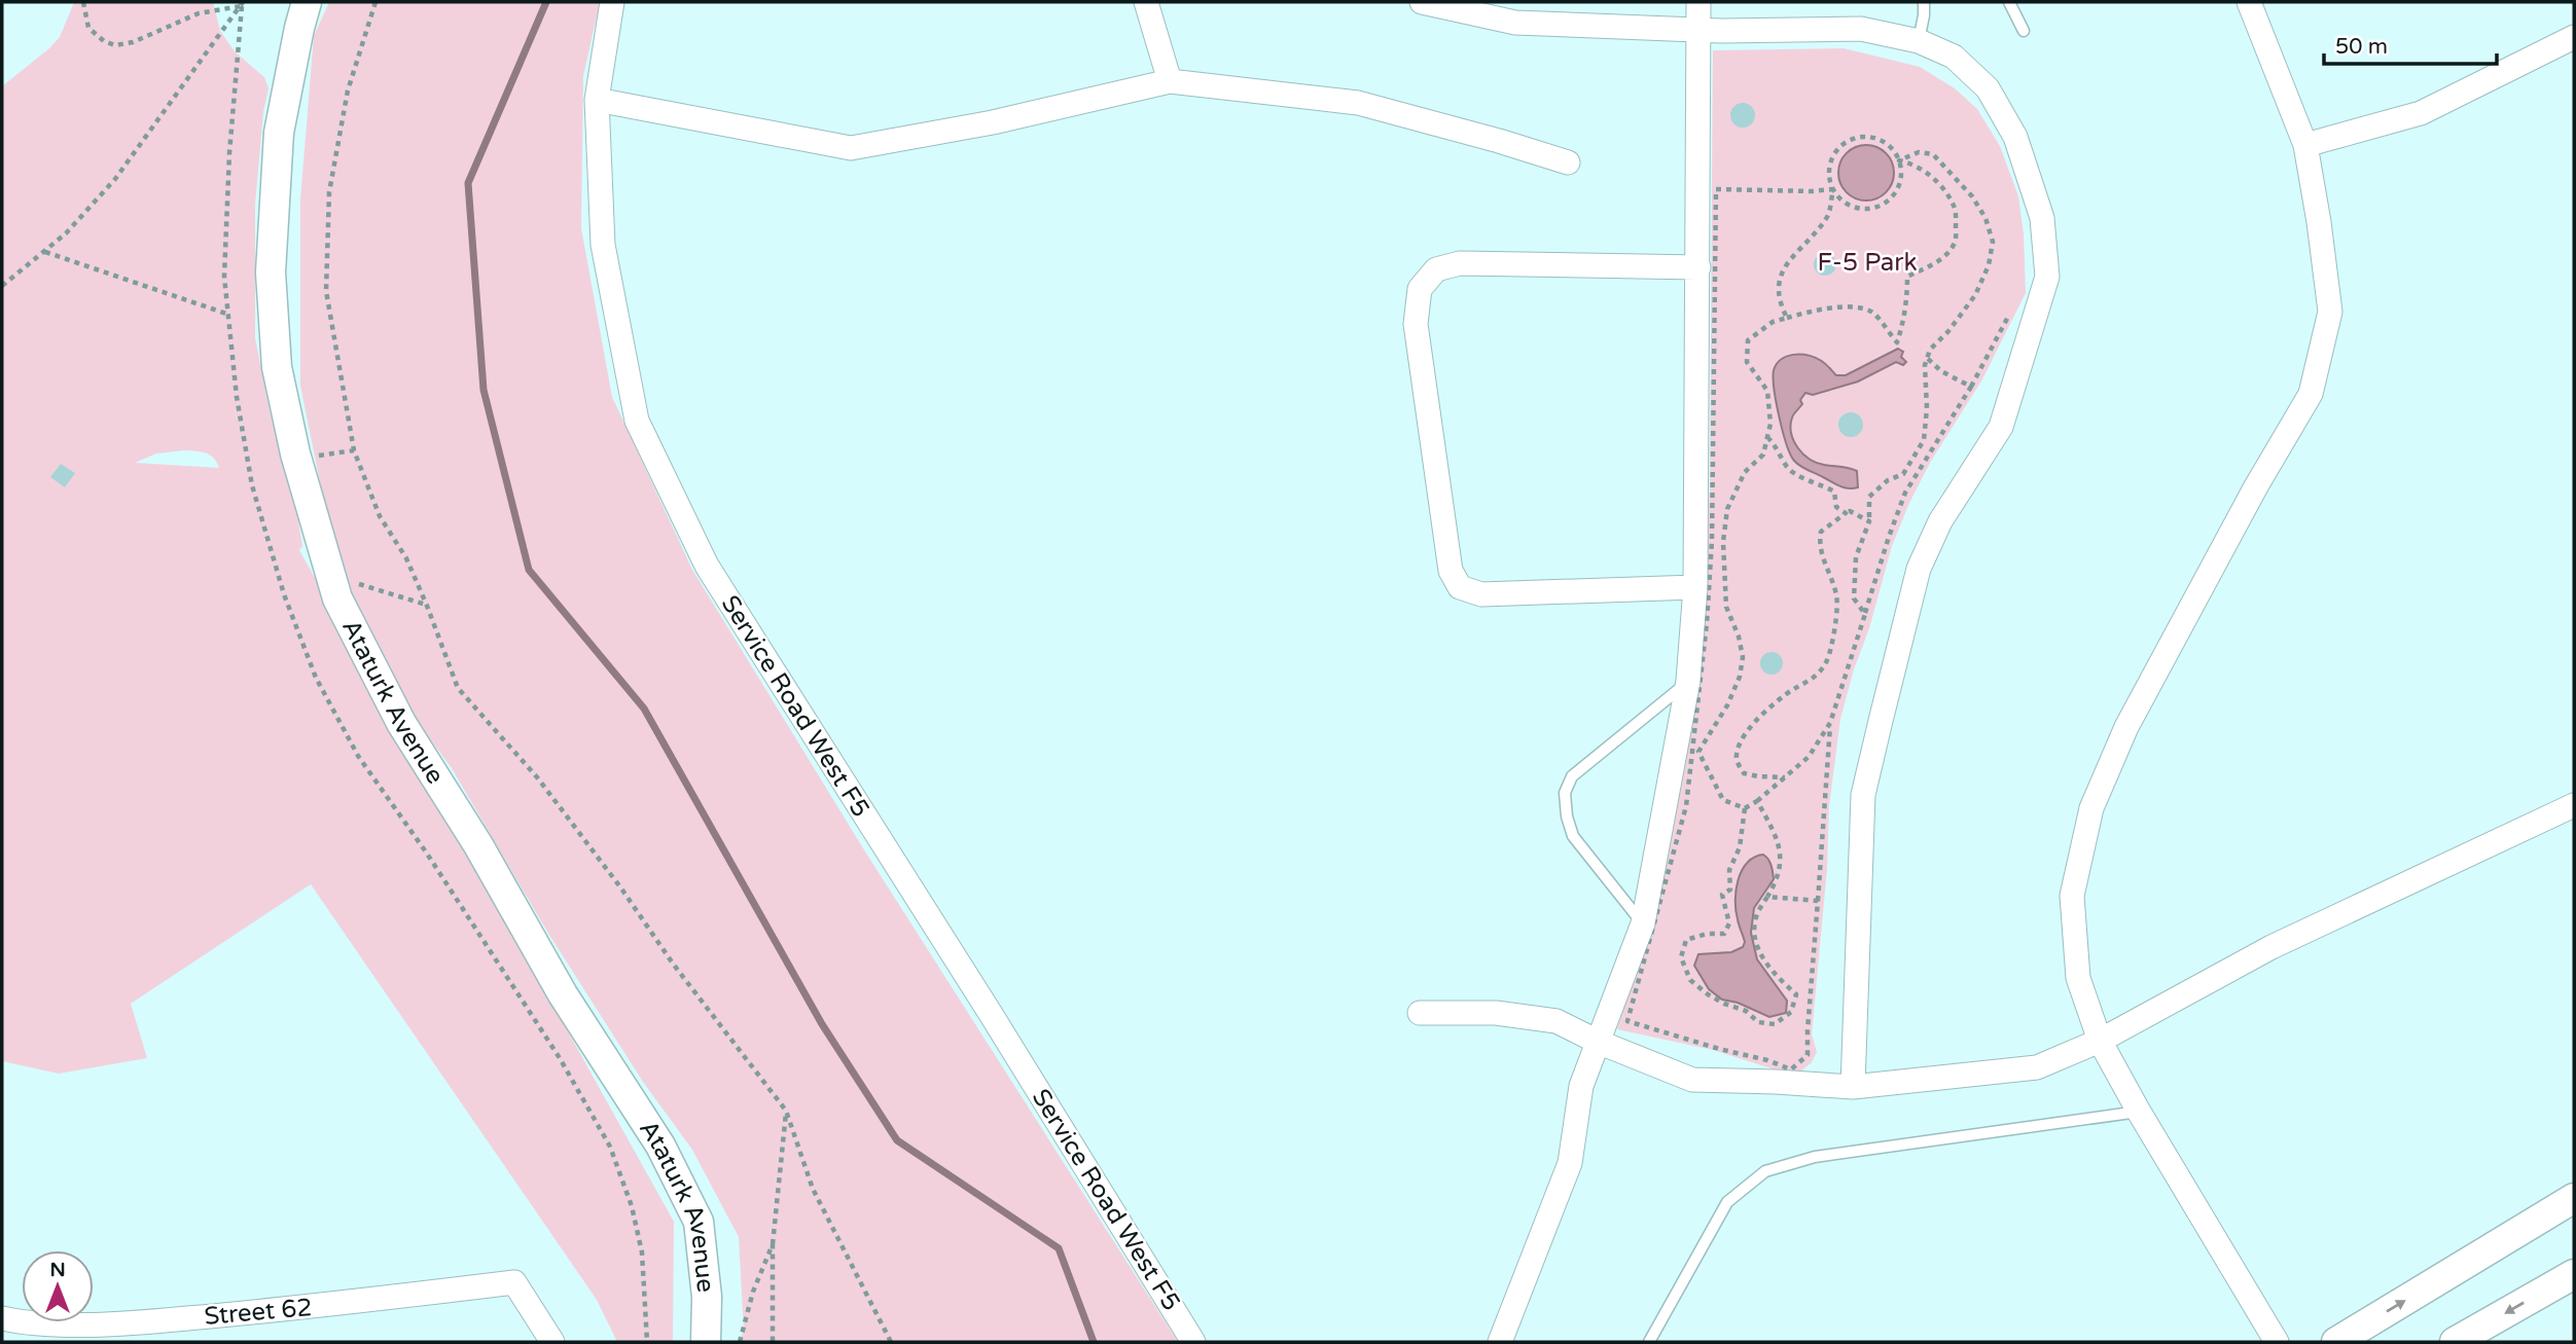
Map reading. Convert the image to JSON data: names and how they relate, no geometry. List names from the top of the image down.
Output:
{
  "streets": {
    "street": ["Ataturk Avenue", "Service Road West F5", "Street 62"]
  },
  "parks": ["F-5 Park"],
  "scale_bar": "50 m",
  "north": "top"
}
